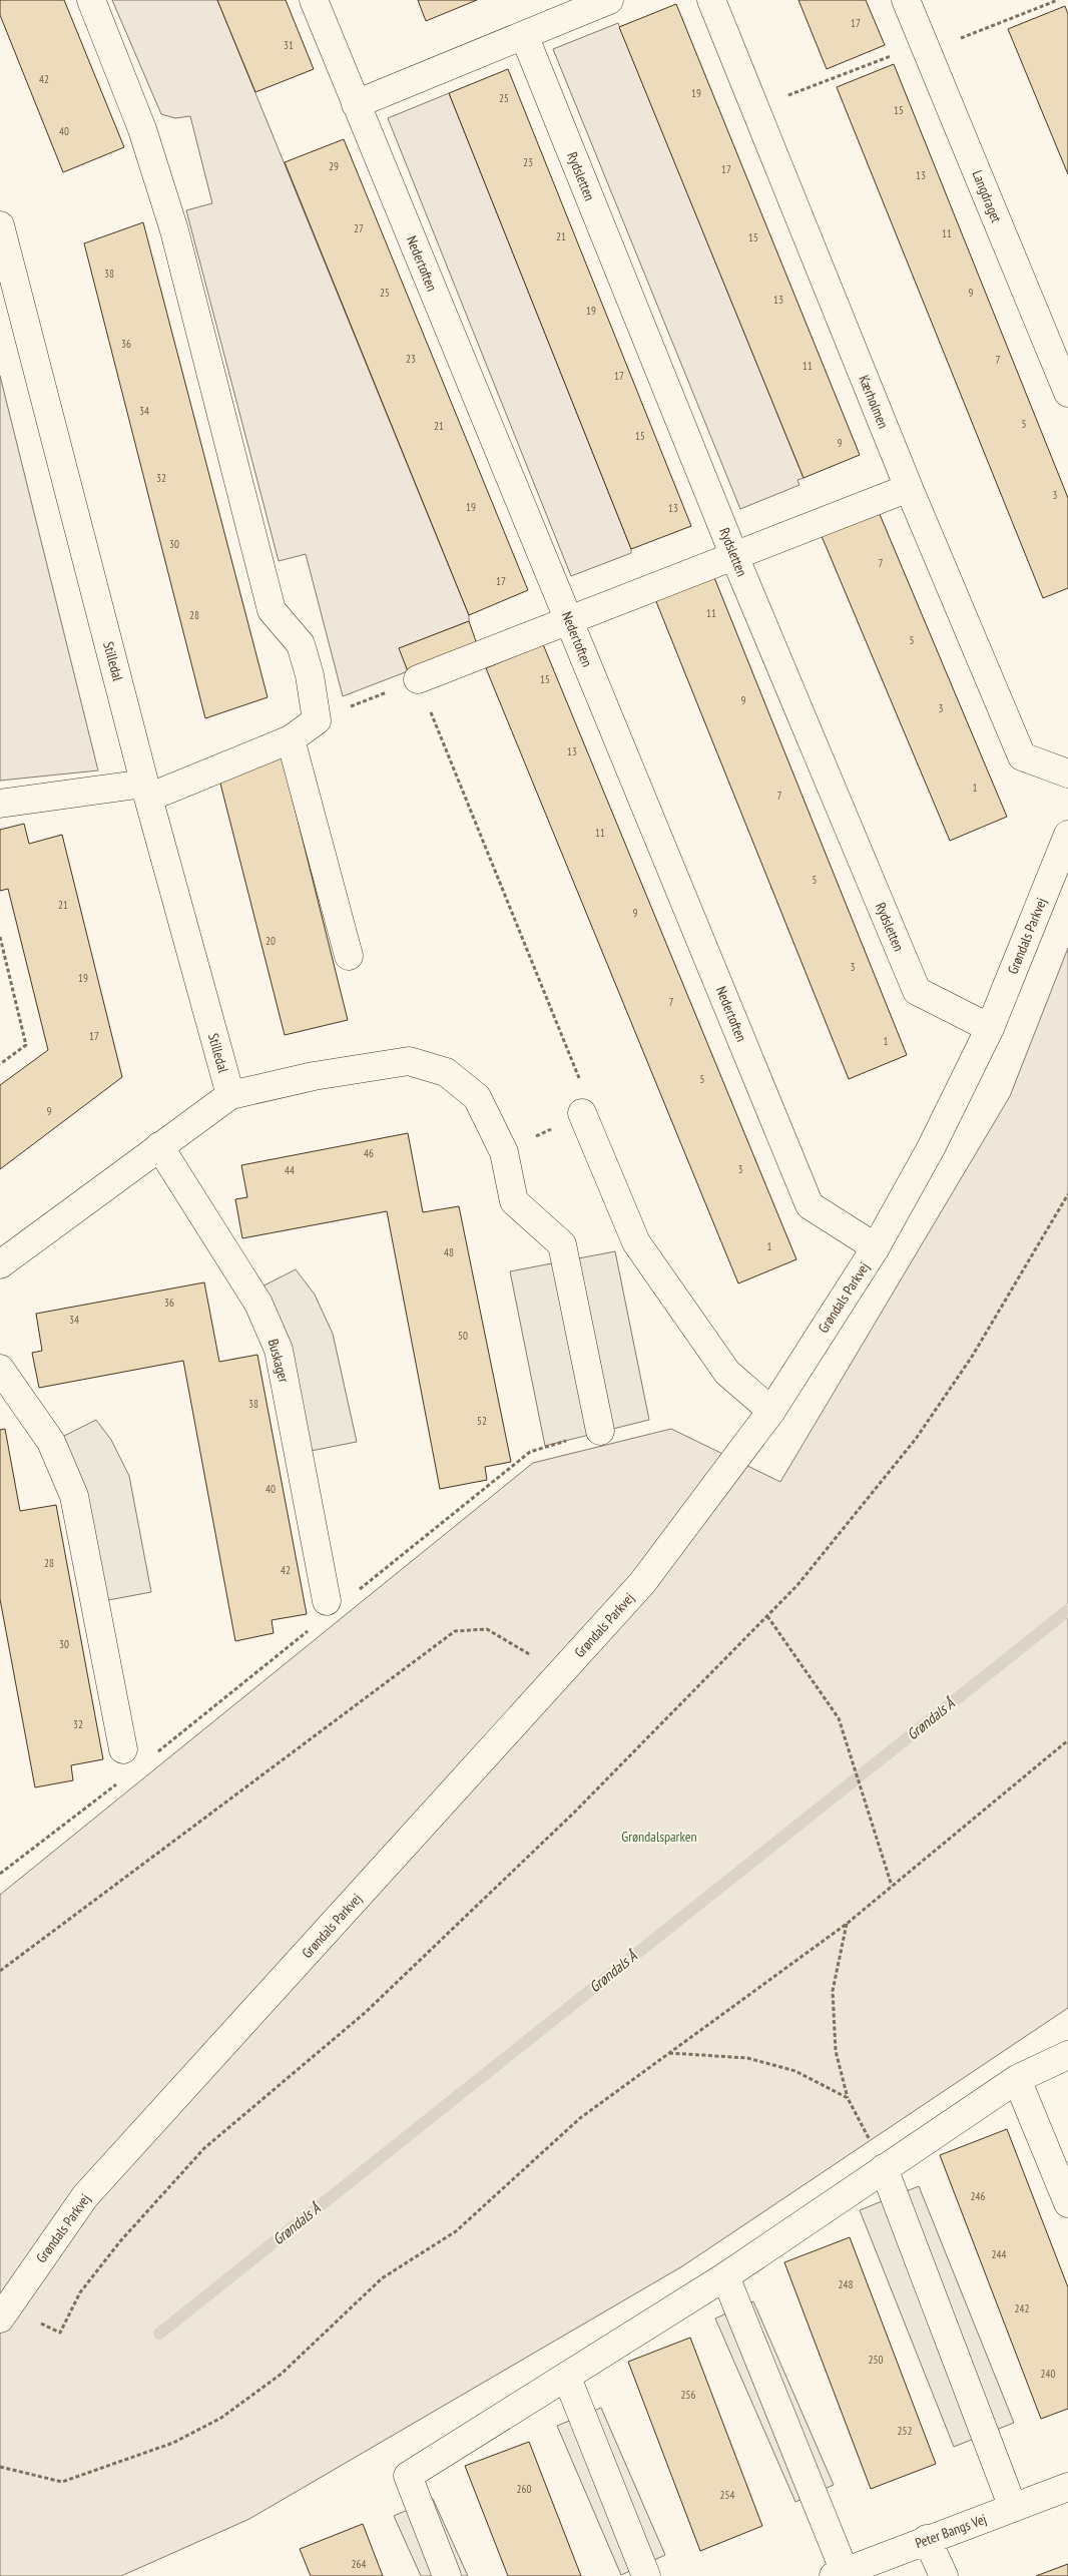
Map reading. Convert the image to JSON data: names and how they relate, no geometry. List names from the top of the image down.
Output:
{
  "streets": {
    "street": [
      "Rydsletten",
      "Langdraget",
      "Nedertoften",
      "Kærholmen",
      "Stilledal",
      "Grøndals Parkvej",
      "Buskager",
      "Peter Bangs Vej"
    ]
  },
  "crossings": [
    ["Rydsletten", "Grøndals Parkvej"],
    ["Nedertoften", "Grøndals Parkvej"]
  ],
  "water": ["Grøndals Å"],
  "parks": ["Grøndalsparken"],
  "house_numbers": [
    "17",
    "31",
    "42",
    "19",
    "25",
    "15",
    "40",
    "23",
    "29",
    "17",
    "13",
    "27",
    "11",
    "21",
    "15",
    "38",
    "25",
    "9",
    "13",
    "19",
    "36",
    "23",
    "7",
    "11",
    "17",
    "34",
    "5",
    "21",
    "15",
    "9",
    "32",
    "3",
    "19",
    "13",
    "30",
    "7",
    "17",
    "11",
    "28",
    "5",
    "15",
    "9",
    "3",
    "13",
    "1",
    "7",
    "11",
    "5",
    "21",
    "9",
    "20",
    "3",
    "19",
    "7",
    "17",
    "1",
    "5",
    "9",
    "46",
    "3",
    "44",
    "1",
    "48",
    "36",
    "34",
    "50",
    "38",
    "52",
    "40",
    "28",
    "42",
    "30",
    "32",
    "246",
    "244",
    "248",
    "242",
    "250",
    "240",
    "256",
    "252",
    "260",
    "254",
    "264"
  ]
}
